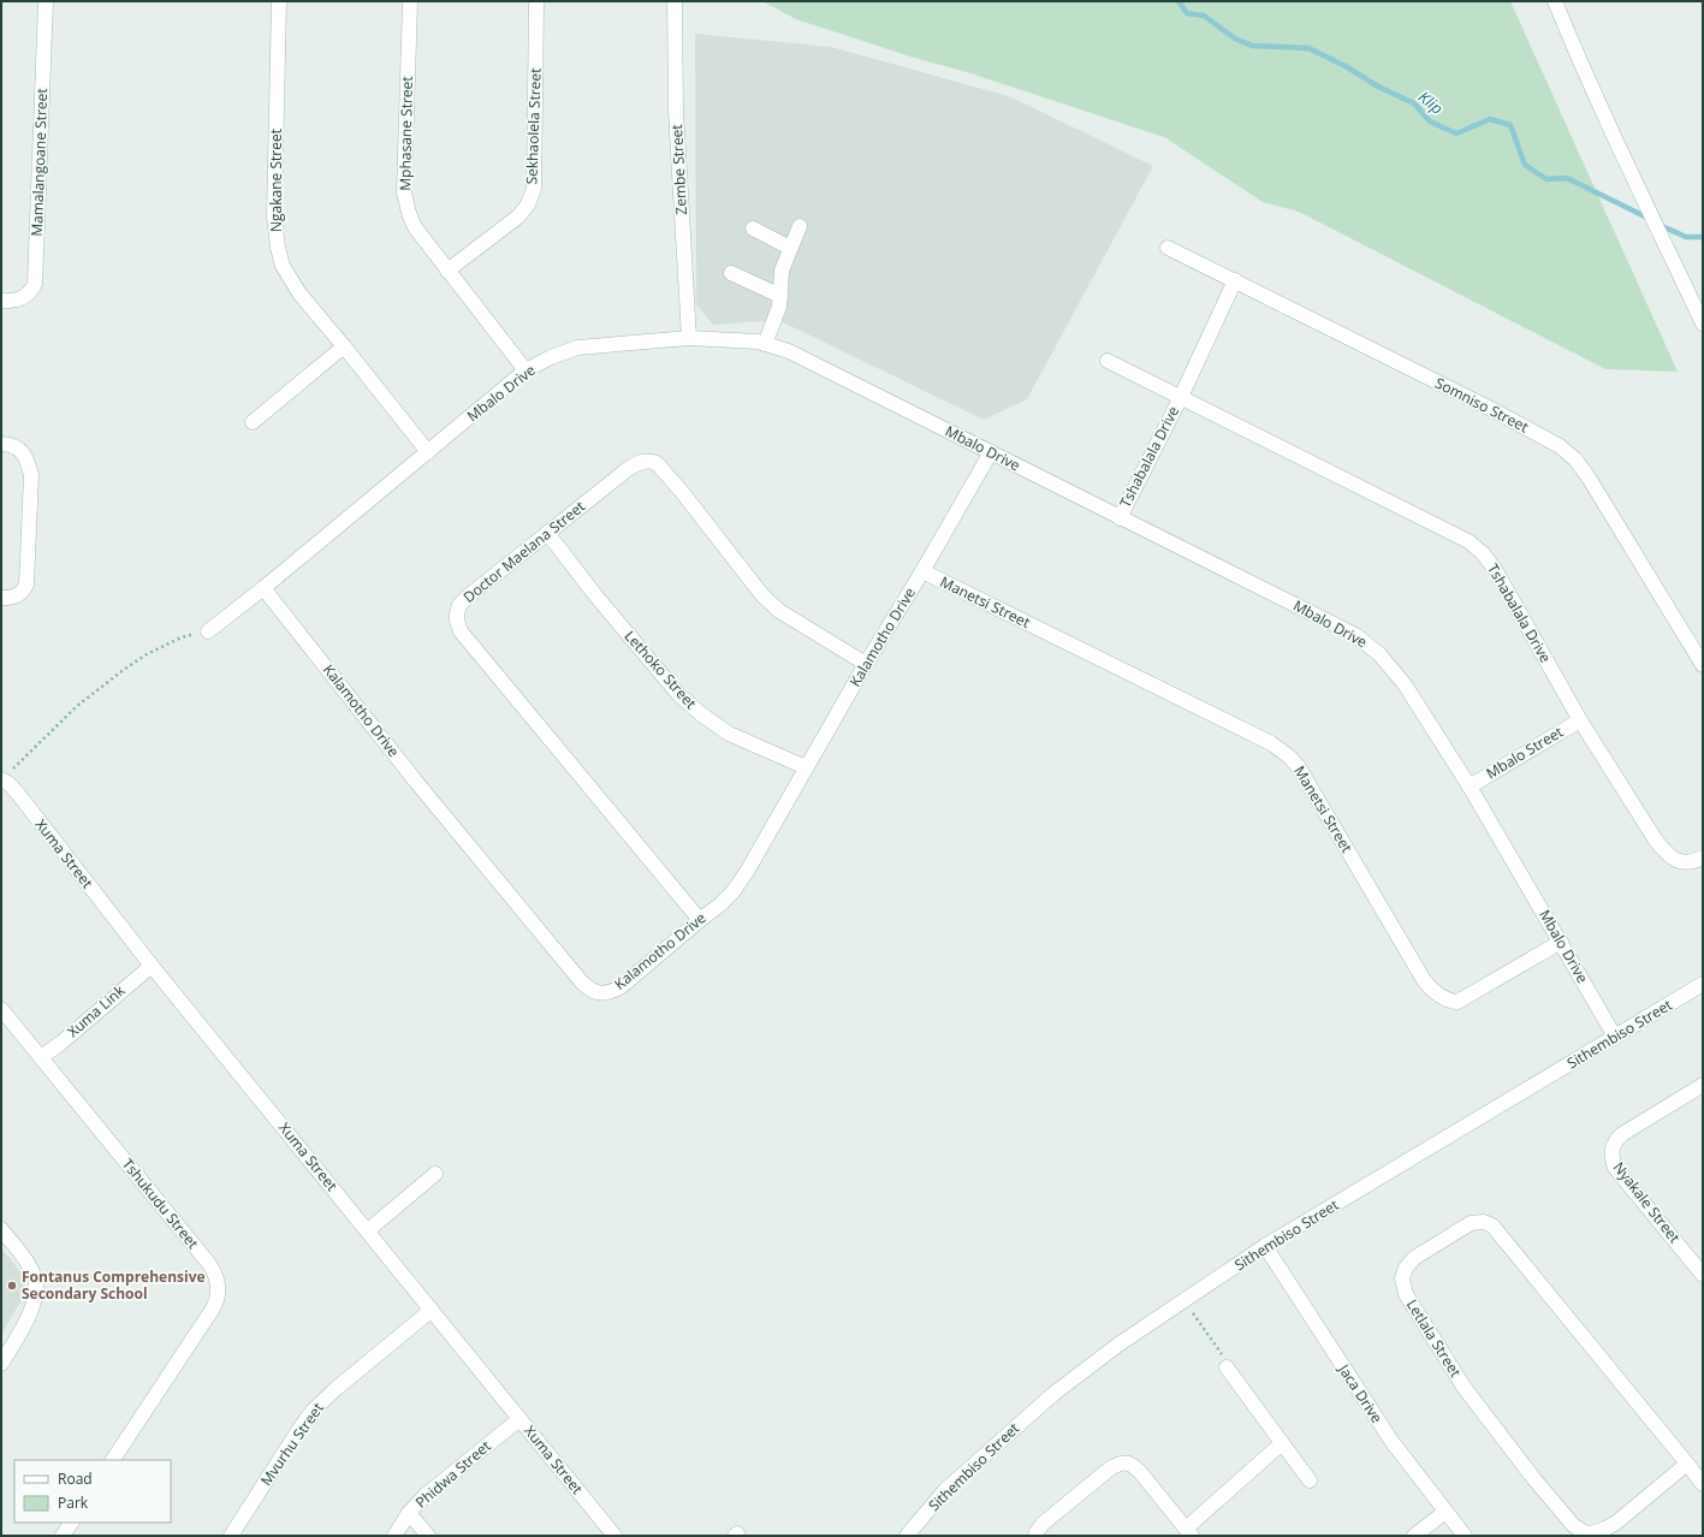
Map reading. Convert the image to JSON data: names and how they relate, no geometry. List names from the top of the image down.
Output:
{
  "streets": {
    "street": [
      "Sekhaolela Street",
      "Mphasane Street",
      "Mamalangoane Street",
      "Zembe Street",
      "Ngakane Street",
      "Mbalo Drive",
      "Somniso Street",
      "Tshabalala Drive",
      "Doctor Maelana Street",
      "Manetsi Street",
      "Kalamotho Drive",
      "Lethoko Street",
      "Mbalo Street",
      "Xuma Street",
      "Xuma Link",
      "Sithembiso Street",
      "Nyakale Street",
      "Tshukudu Street",
      "Letlala Street",
      "Jaca Drive",
      "Mvurhu Street",
      "Phidwa Street"
    ]
  },
  "crossings": [
    ["Sekhaolela Street", "Mphasane Street"],
    ["Mphasane Street", "Mbalo Drive"],
    ["Zembe Street", "Mbalo Drive"],
    ["Ngakane Street", "Mbalo Drive"],
    ["Mbalo Drive", "Tshabalala Drive"],
    ["Mbalo Drive", "Manetsi Street"],
    ["Mbalo Drive", "Kalamotho Drive"],
    ["Mbalo Drive", "Mbalo Street"],
    ["Mbalo Drive", "Sithembiso Street"],
    ["Somniso Street", "Tshabalala Drive"],
    ["Tshabalala Drive", "Mbalo Street"],
    ["Doctor Maelana Street", "Kalamotho Drive"],
    ["Doctor Maelana Street", "Lethoko Street"],
    ["Manetsi Street", "Kalamotho Drive"],
    ["Kalamotho Drive", "Lethoko Street"],
    ["Xuma Street", "Xuma Link"],
    ["Xuma Street", "Mvurhu Street"],
    ["Xuma Street", "Phidwa Street"],
    ["Xuma Link", "Tshukudu Street"],
    ["Sithembiso Street", "Jaca Drive"]
  ],
  "water": ["Klip"],
  "places": ["Fontanus Comprehensive Secondary School"],
  "legend": ["Road", "Park"]
}
